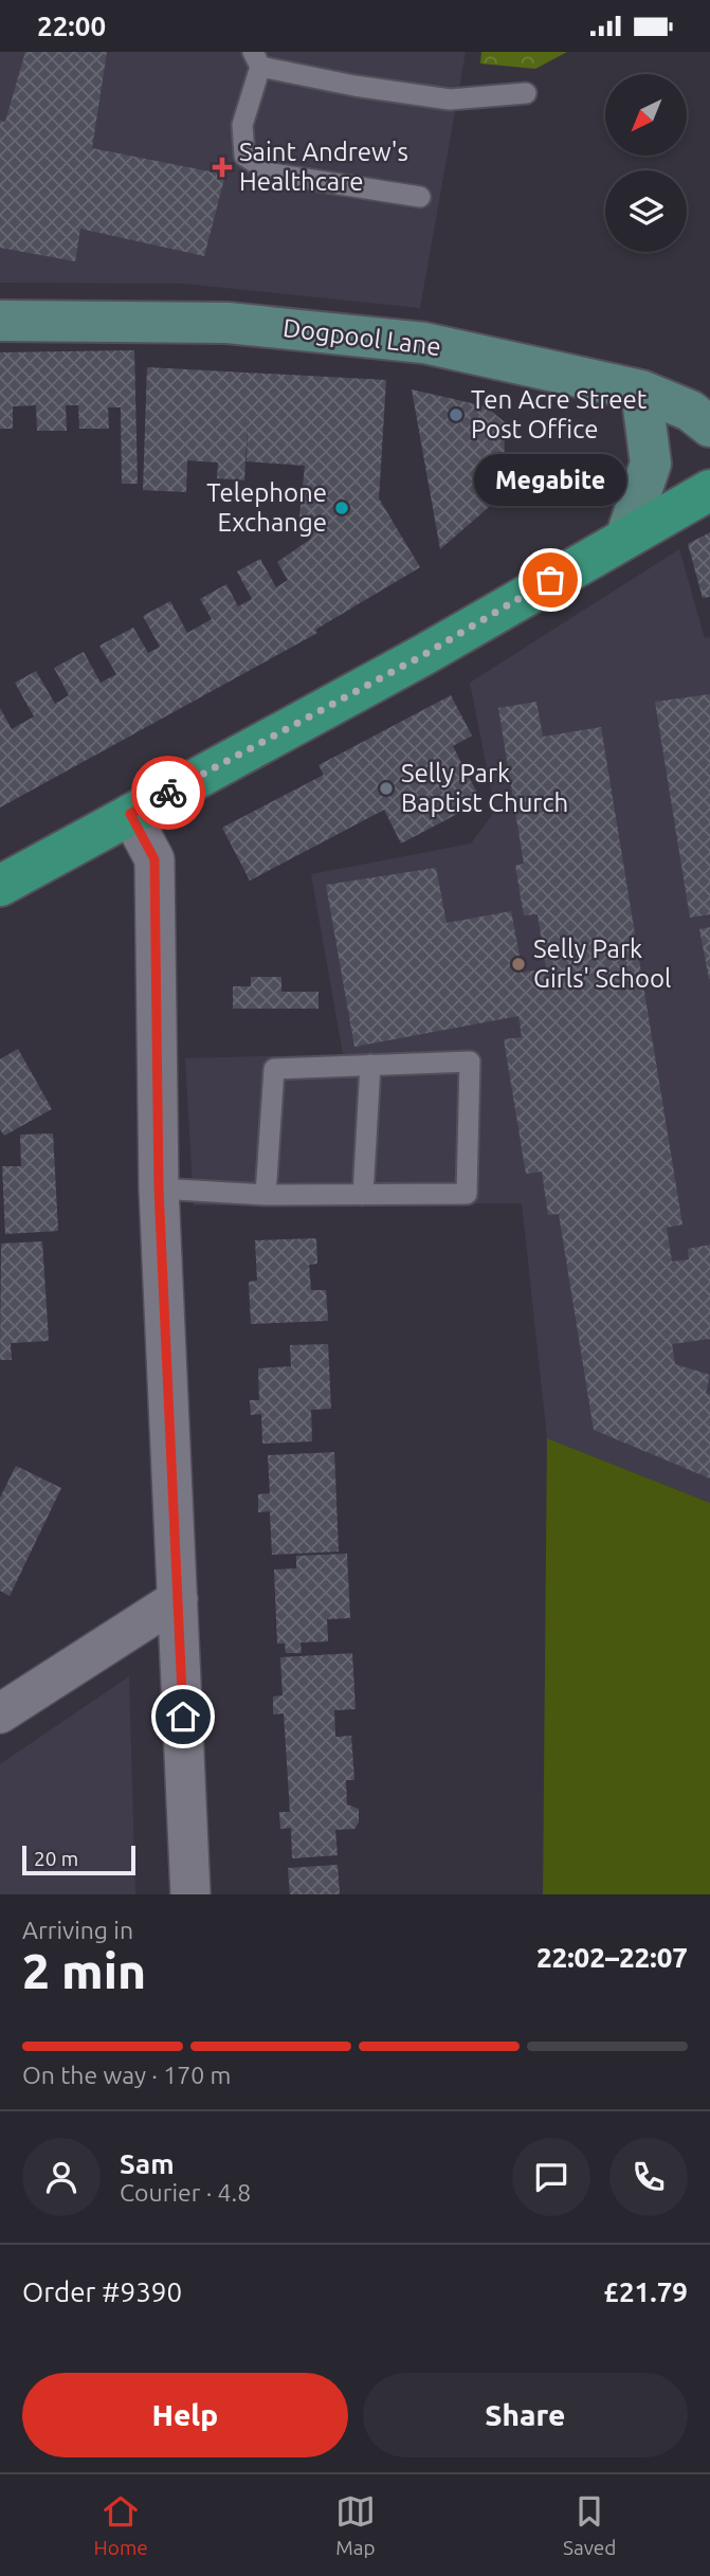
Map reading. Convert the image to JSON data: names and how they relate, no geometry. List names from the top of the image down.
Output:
{
  "streets": {
    "street": ["Dogpool Lane"]
  },
  "places": {
    "health": ["Saint Andrew's Healthcare"],
    "other": [
      "Ten Acre Street Post Office",
      "Telephone Exchange",
      "Megabite",
      "Selly Park Baptist Church",
      "Selly Park Girls' School"
    ]
  },
  "scale_bar": "20 m",
  "north": "bottom left",
  "page": {
    "status": "22:00",
    "bubble": "Megabite",
    "scale": "20 m",
    "heading": ["2 min", "Arriving in", "22:02–22:07"],
    "panel": [
      "Sam",
      "Courier · 4.8",
      "Order #9390",
      "£21.79"
    ],
    "bar": "On the way · 170 m",
    "buttons": ["Help", "Share"],
    "tabs": ["Home", "Map", "Saved"]
  }
}
